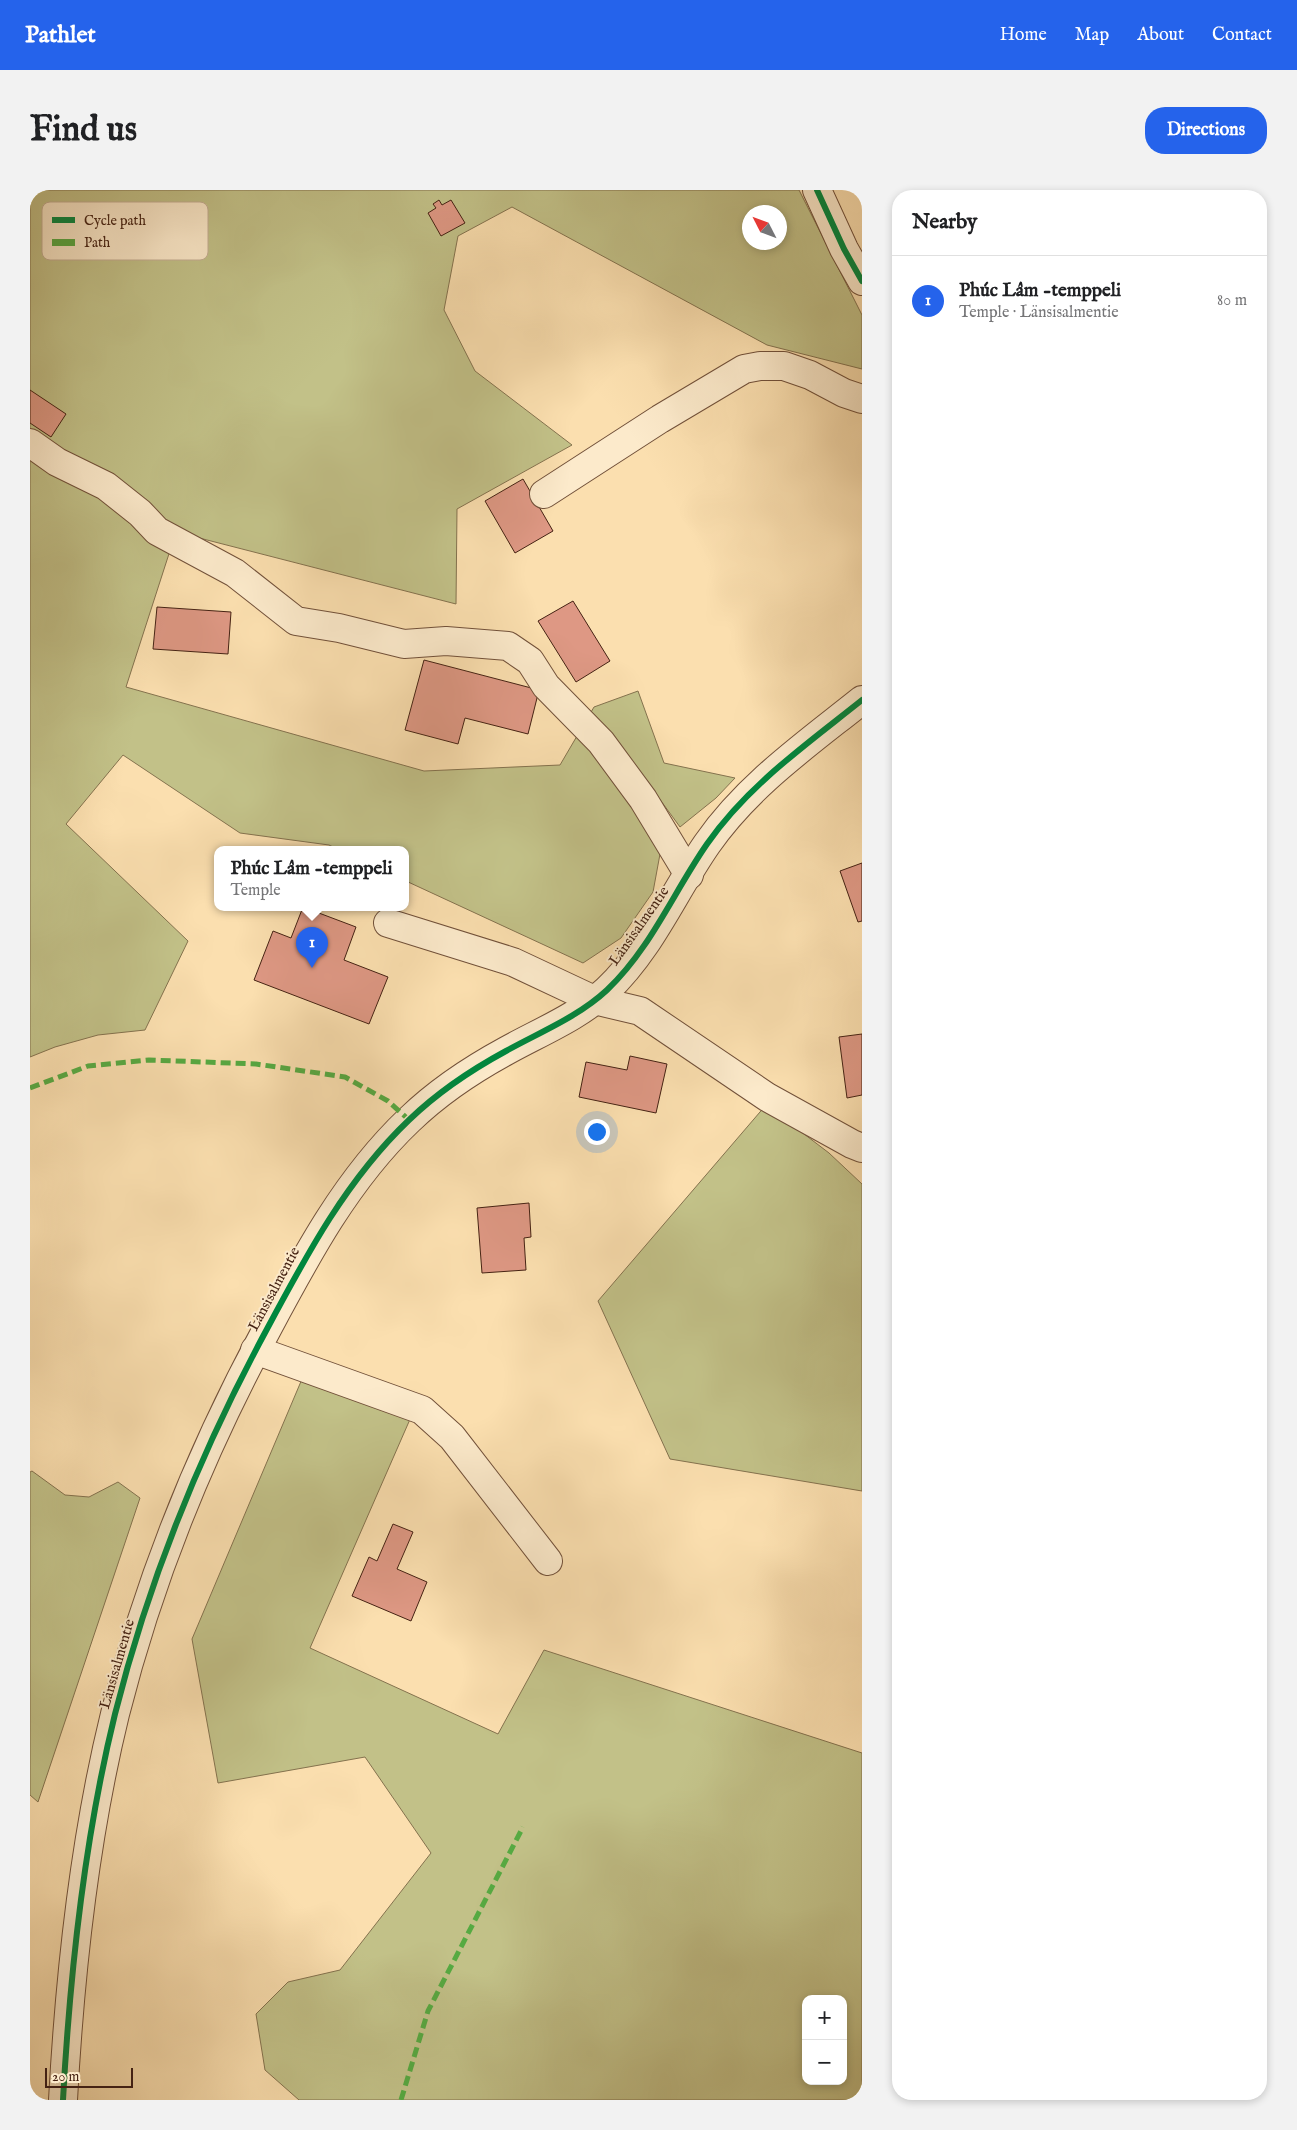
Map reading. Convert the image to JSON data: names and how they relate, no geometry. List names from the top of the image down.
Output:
{
  "streets": {
    "street": ["Länsisalmentie"]
  },
  "legend": ["Cycle path", "Path"],
  "scale_bar": "20 m",
  "north": "top left",
  "page": {
    "header": "Pathlet",
    "nav": [
      "Home",
      "Map",
      "About",
      "Contact"
    ],
    "buttons": "Directions",
    "title": "Find us",
    "heading": "Nearby",
    "list": [
      {
        "mark": "1",
        "name": "Phúc Lâm -temppeli",
        "note": "Temple · Länsisalmentie",
        "value": "80 m"
      }
    ],
    "popup": ["Phúc Lâm -temppeli", "Temple"],
    "pins": "1",
    "map_buttons": ["+", "−"],
    "scale": "20 m"
  }
}
